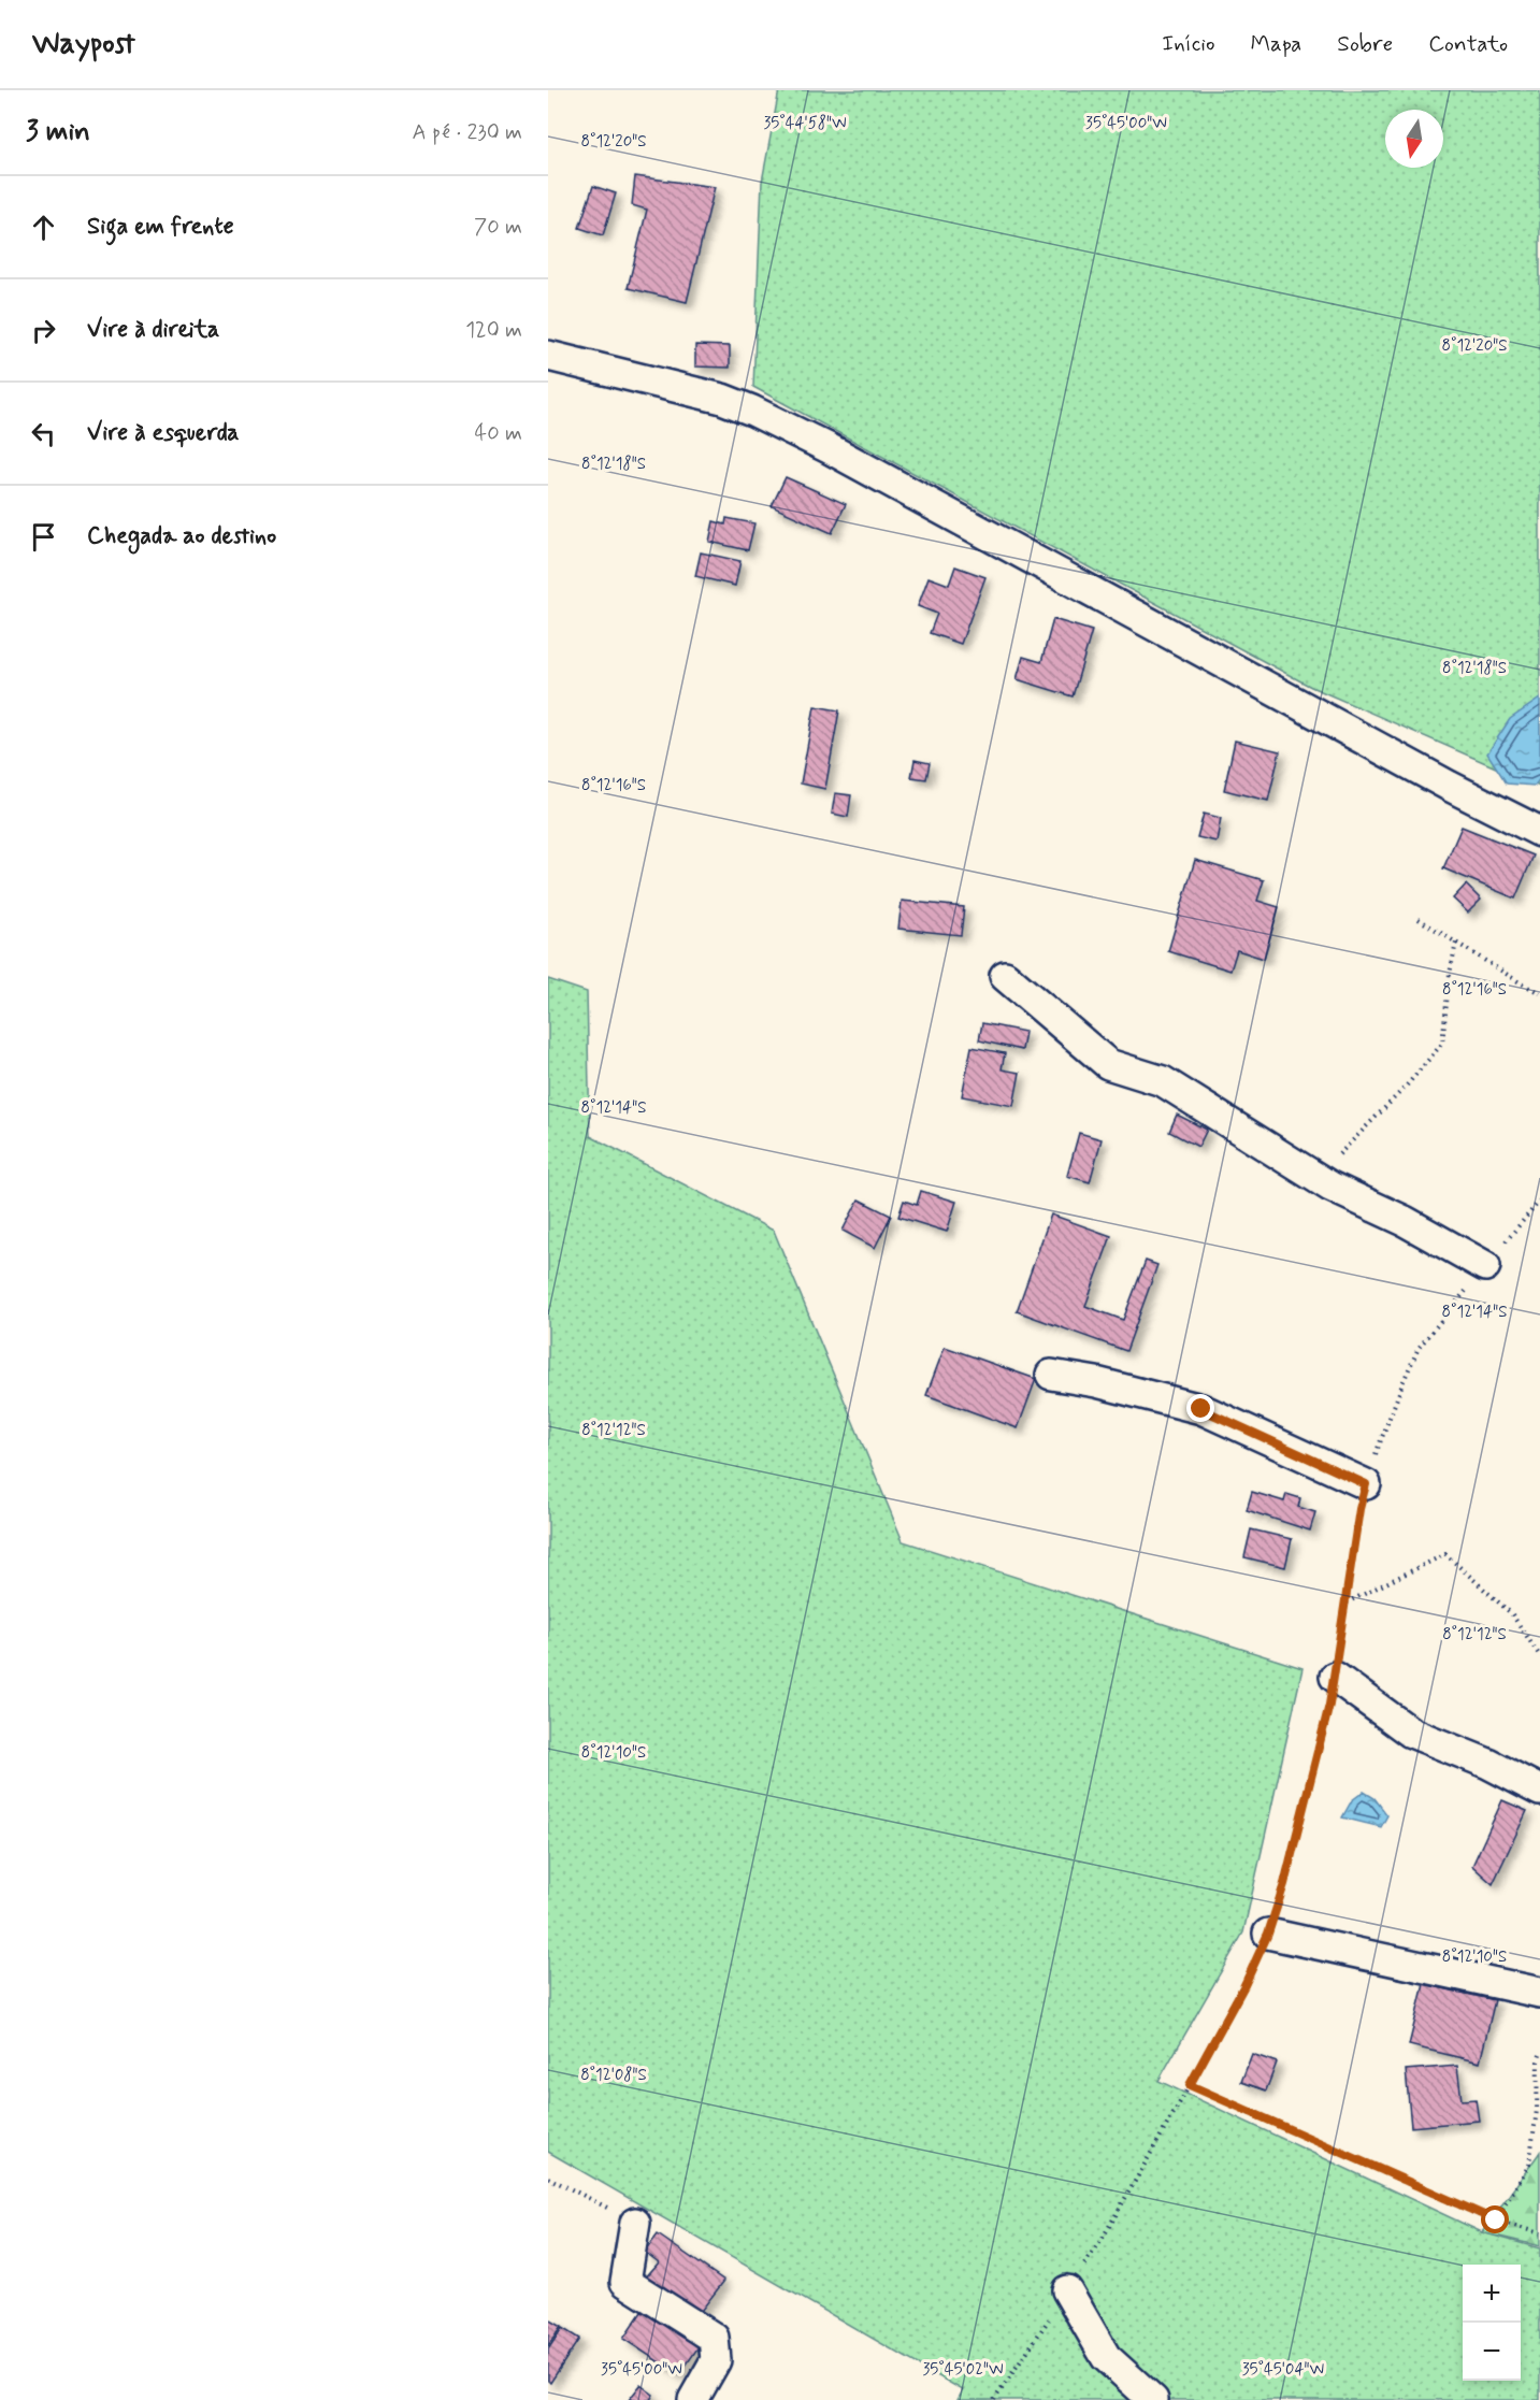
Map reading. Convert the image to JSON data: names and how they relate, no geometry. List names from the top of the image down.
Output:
{
  "north": "bottom",
  "page": {
    "header": "Waypost",
    "nav": [
      "Início",
      "Mapa",
      "Sobre",
      "Contato"
    ],
    "heading": ["3 min", "A pé · 230 m"],
    "list": [
      ["Siga em frente", "70 m"],
      ["Vire à direita", "120 m"],
      ["Vire à esquerda", "40 m"],
      "Chegada ao destino"
    ],
    "map_buttons": ["+", "−"]
  },
  "coordinates": [
    "35°44'58\"W",
    "35°45'00\"W",
    "8°12'20\"S",
    "8°12'18\"S",
    "8°12'16\"S",
    "8°12'14\"S",
    "8°12'12\"S",
    "8°12'10\"S",
    "8°12'08\"S",
    "35°45'02\"W",
    "35°45'04\"W"
  ]
}
